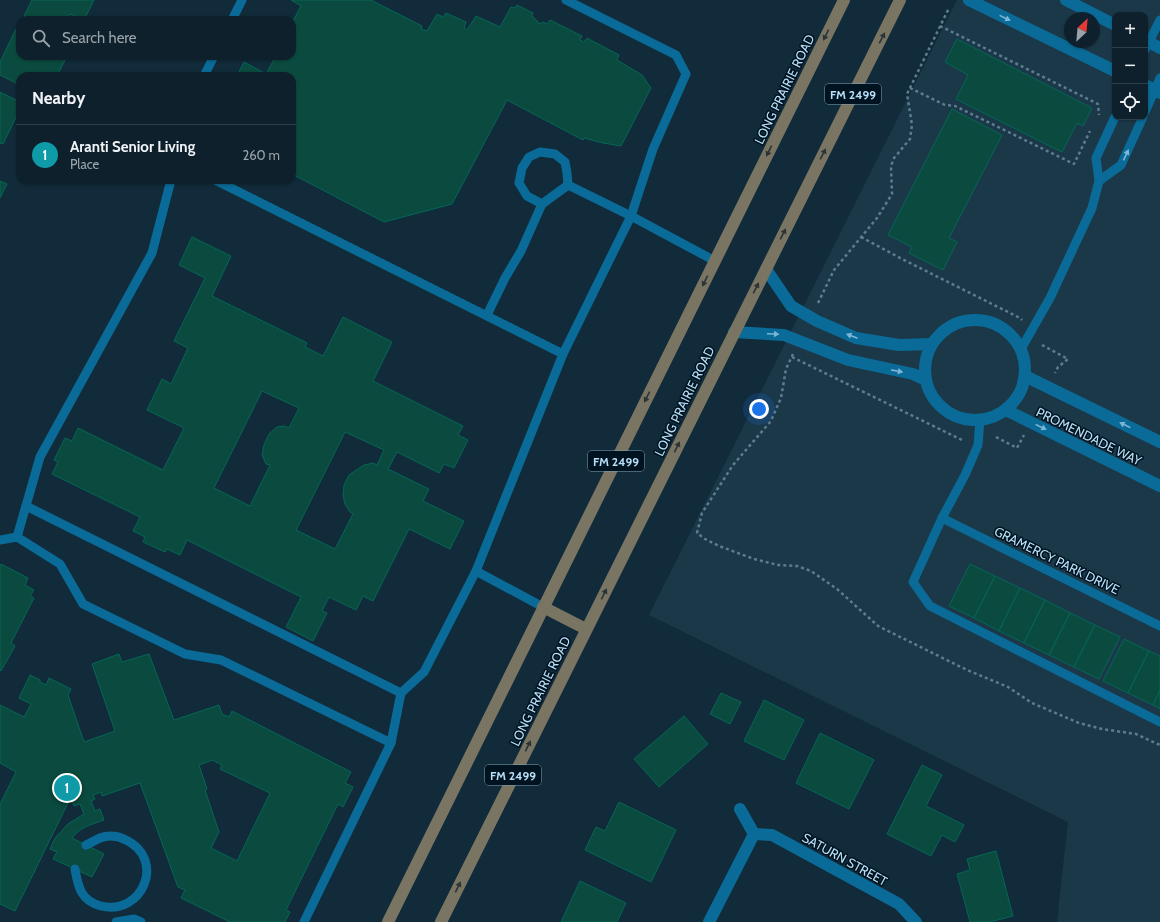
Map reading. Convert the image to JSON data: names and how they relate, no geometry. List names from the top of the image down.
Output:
{
  "streets": {
    "main road": ["LONG PRAIRIE ROAD", "FM 2499"],
    "street": ["PROMENDADE WAY", "SATURN STREET"],
    "lane": ["GRAMERCY PARK DRIVE"]
  },
  "north": "top right",
  "page": {
    "map_buttons": ["+", "−"],
    "search": "Search here",
    "heading": "Nearby",
    "list": [
      {
        "mark": "1",
        "name": "Aranti Senior Living",
        "note": "Place",
        "value": "260 m"
      }
    ],
    "pins": "1"
  }
}
